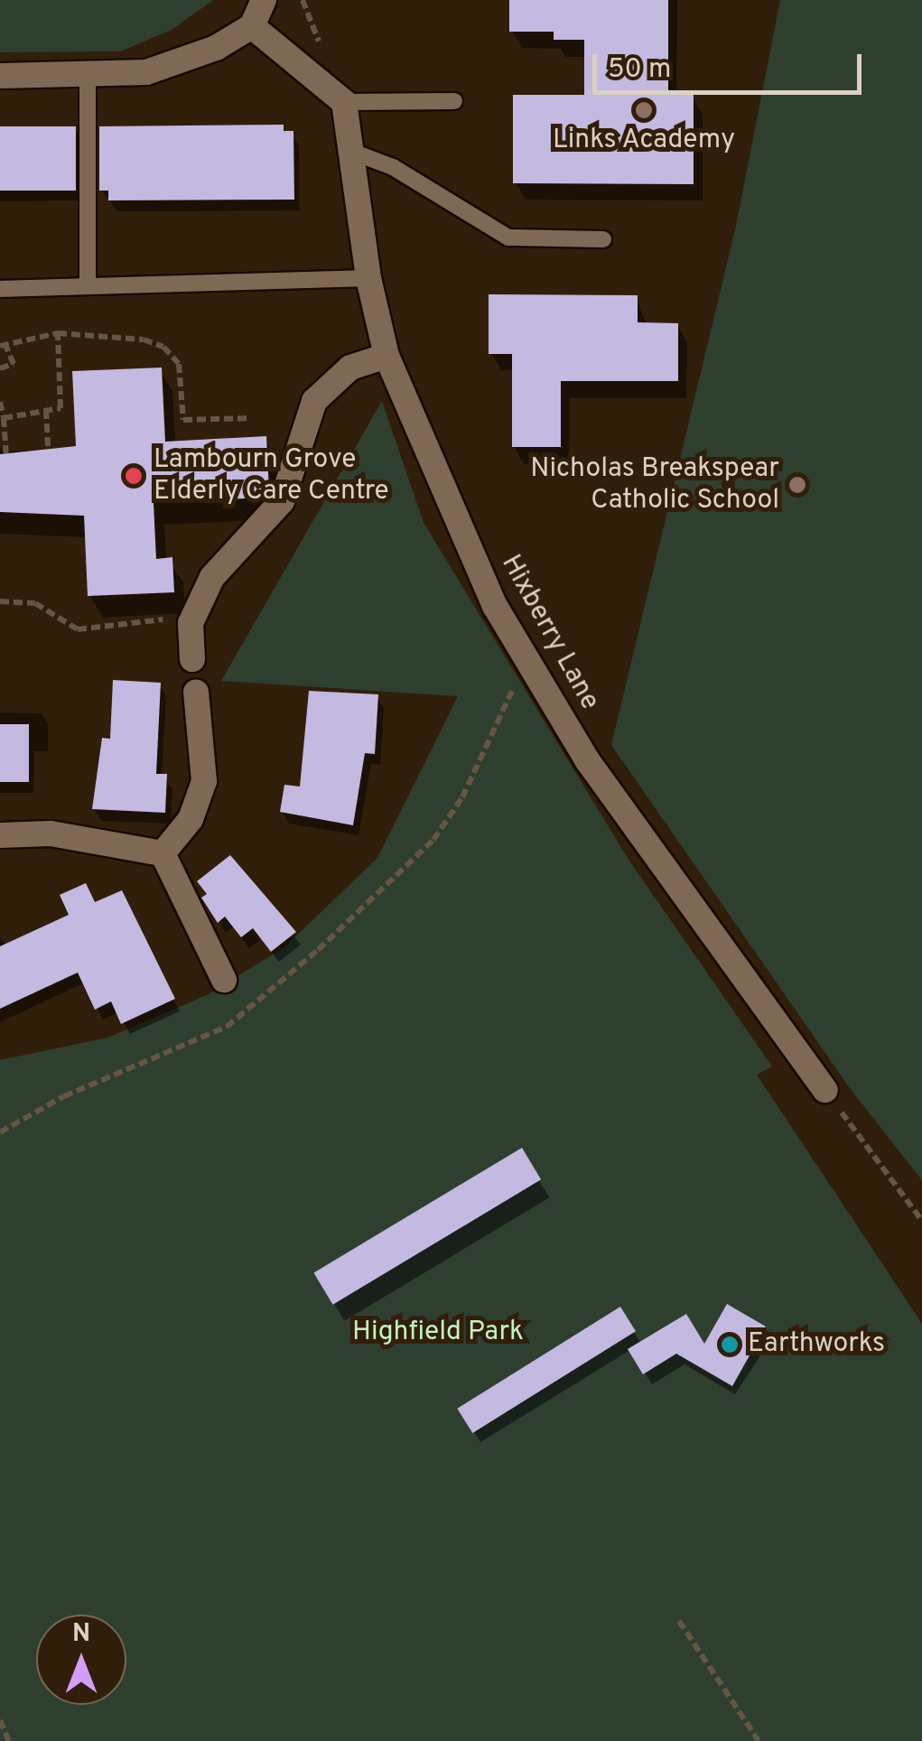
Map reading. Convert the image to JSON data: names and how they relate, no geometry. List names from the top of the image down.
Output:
{
  "streets": {
    "street": ["Hixberry Lane"]
  },
  "parks": ["Highfield Park"],
  "places": [
    "Links Academy",
    "Lambourn Grove Elderly Care Centre",
    "Nicholas Breakspear Catholic School",
    "Earthworks"
  ],
  "scale_bar": "50 m",
  "north": "top"
}
